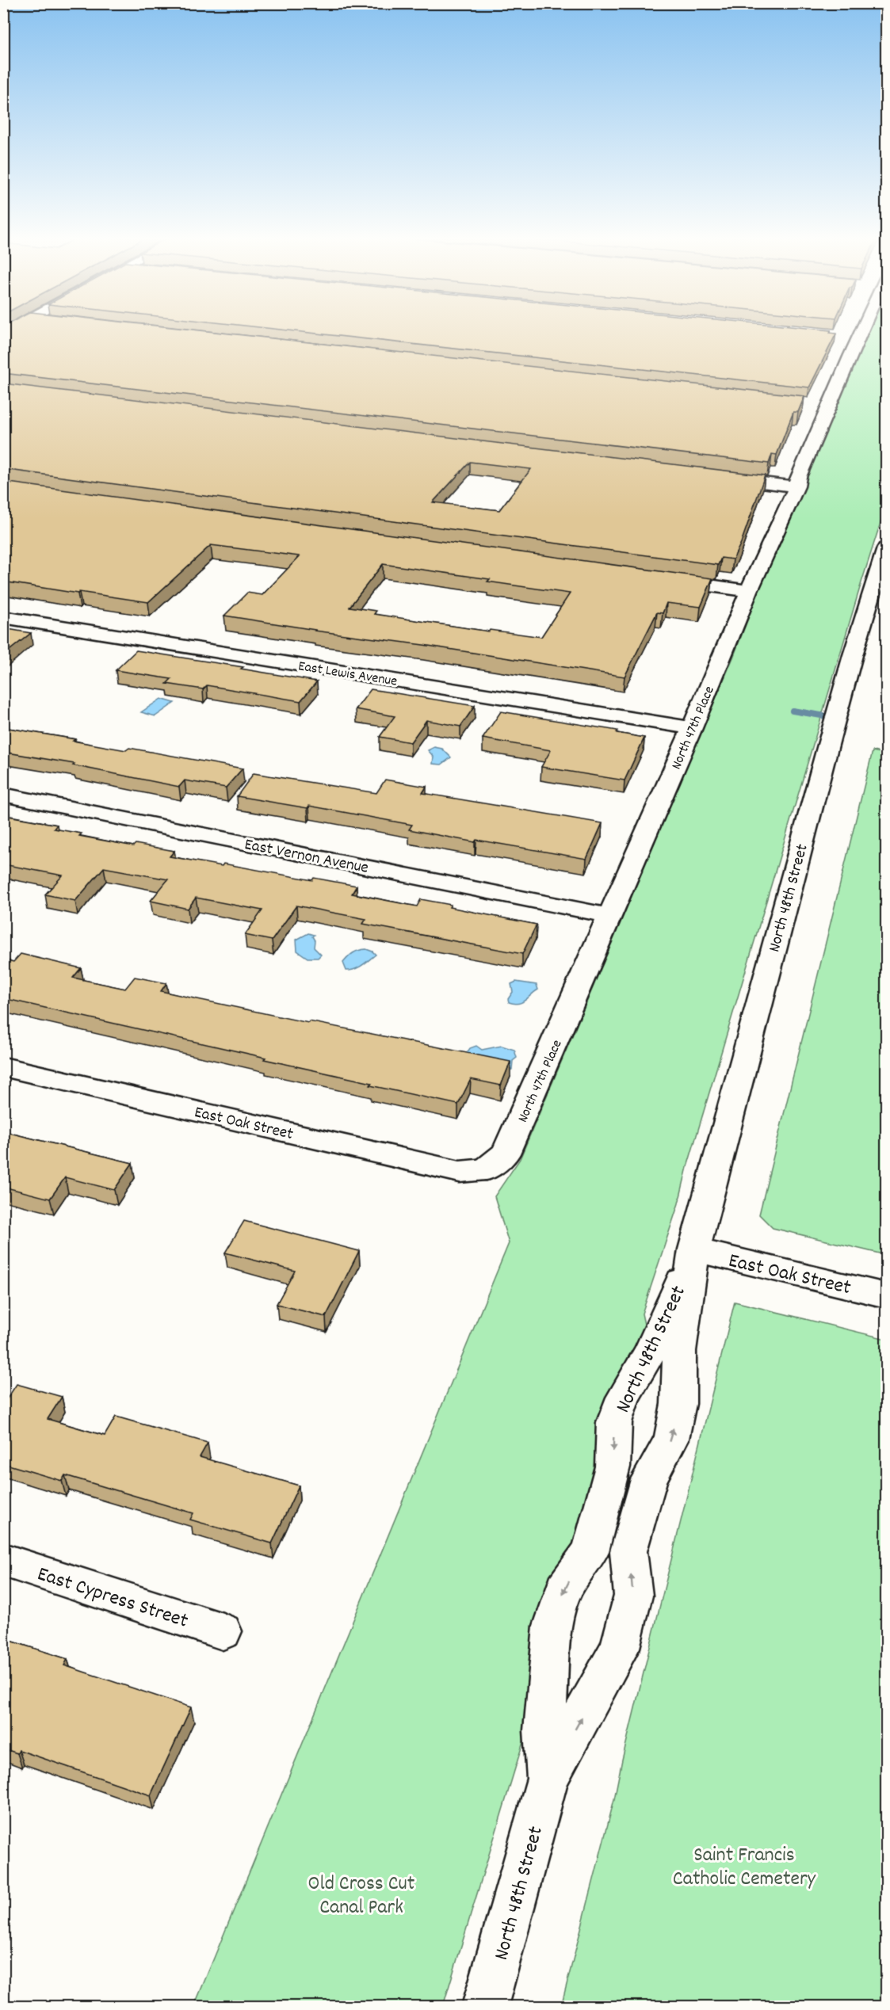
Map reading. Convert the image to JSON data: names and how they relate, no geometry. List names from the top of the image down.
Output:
{
  "streets": {
    "street": [
      "East Lewis Avenue",
      "North 47th Place",
      "East Vernon Avenue",
      "North 48th Street",
      "East Oak Street",
      "East Cypress Street"
    ]
  },
  "crossings": [
    ["East Lewis Avenue", "North 47th Place"],
    ["North 47th Place", "East Vernon Avenue"],
    ["North 47th Place", "East Oak Street"],
    ["North 48th Street", "East Oak Street"]
  ],
  "parks": ["Saint Francis Catholic Cemetery", "Old Cross Cut Canal Park"]
}
